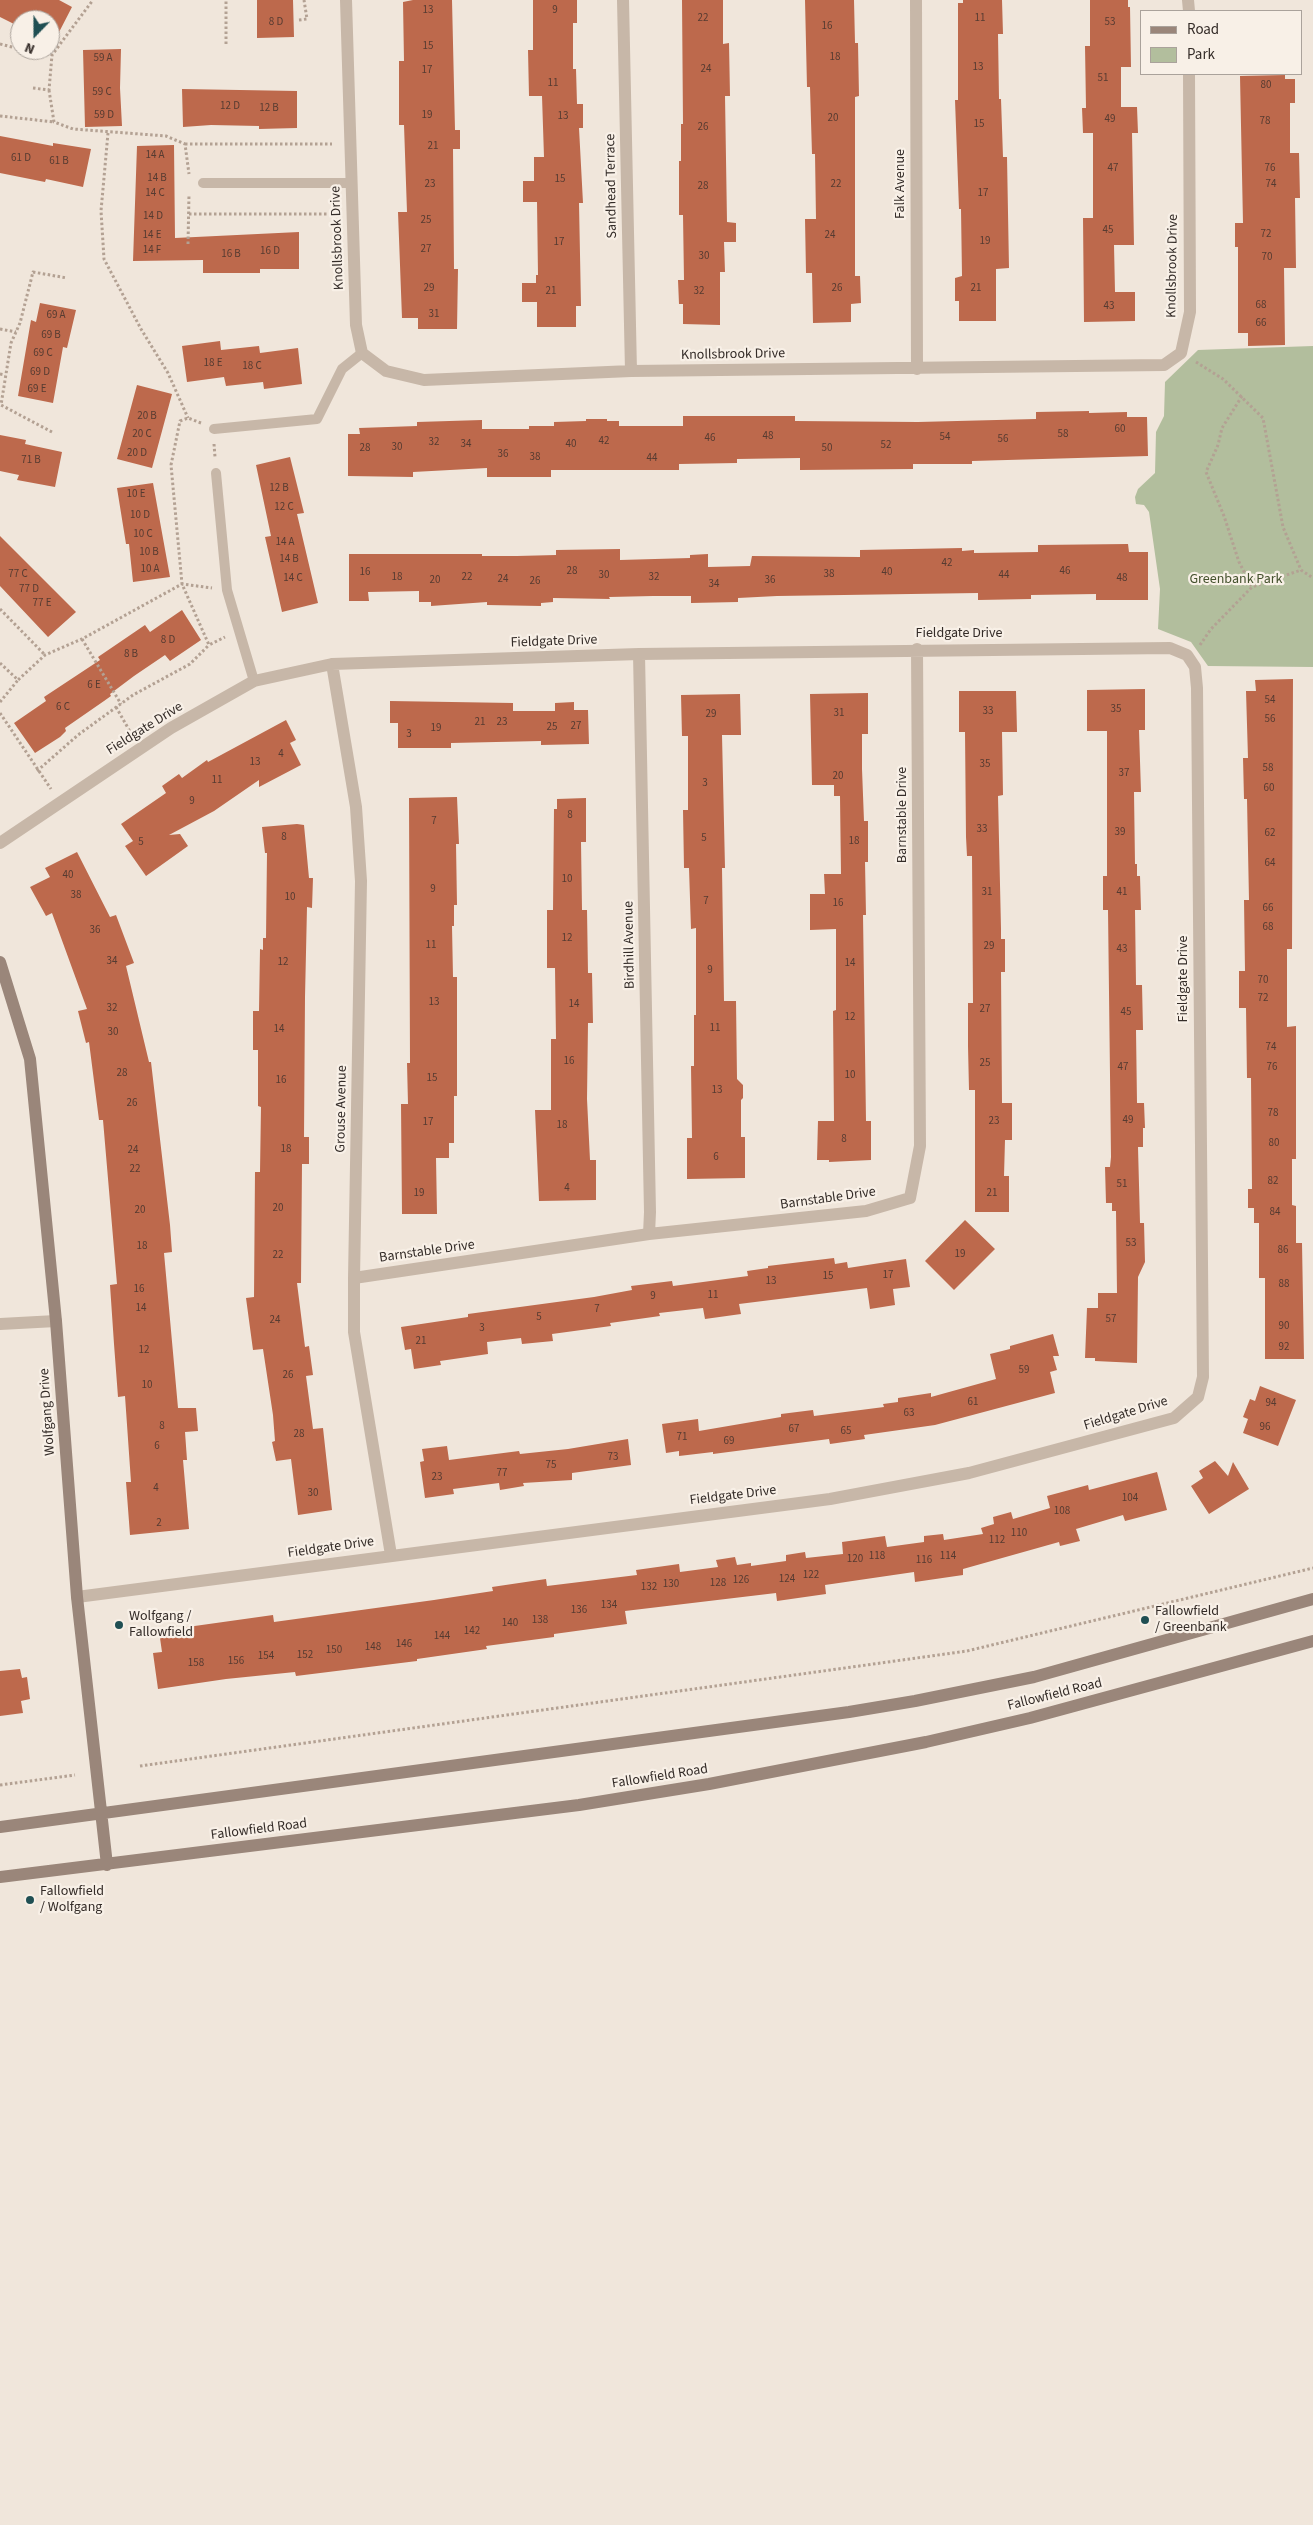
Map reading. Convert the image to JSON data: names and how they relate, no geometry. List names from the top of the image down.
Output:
{
  "streets": {
    "main road": ["Wolfgang Drive", "Fallowfield Road"],
    "street": [
      "Falk Avenue",
      "Sandhead Terrace",
      "Knollsbrook Drive",
      "Fieldgate Drive",
      "Barnstable Drive",
      "Birdhill Avenue",
      "Grouse Avenue"
    ]
  },
  "crossings": [
    ["Falk Avenue", "Knollsbrook Drive"],
    ["Sandhead Terrace", "Knollsbrook Drive"],
    ["Fieldgate Drive", "Barnstable Drive"],
    ["Fieldgate Drive", "Birdhill Avenue"],
    ["Fieldgate Drive", "Grouse Avenue"],
    ["Fieldgate Drive", "Wolfgang Drive"],
    ["Barnstable Drive", "Birdhill Avenue"],
    ["Barnstable Drive", "Grouse Avenue"],
    ["Wolfgang Drive", "Fallowfield Road"]
  ],
  "parks": ["Greenbank Park"],
  "places": ["Fallowfield / Greenbank", "Wolfgang / Fallowfield", "Fallowfield / Wolfgang"],
  "house_numbers": [
    "13",
    "9",
    "22",
    "11",
    "8 D",
    "53",
    "16",
    "15",
    "18",
    "59 A",
    "13",
    "24",
    "17",
    "51",
    "11",
    "80",
    "59 C",
    "12 D",
    "12 B",
    "59 D",
    "19",
    "13",
    "20",
    "49",
    "78",
    "15",
    "26",
    "21",
    "14 A",
    "61 D",
    "61 B",
    "47",
    "76",
    "14 B",
    "15",
    "23",
    "22",
    "74",
    "28",
    "14 C",
    "17",
    "14 D",
    "25",
    "45",
    "72",
    "14 E",
    "24",
    "19",
    "17",
    "27",
    "14 F",
    "16 D",
    "16 B",
    "30",
    "70",
    "29",
    "26",
    "21",
    "21",
    "32",
    "68",
    "43",
    "31",
    "69 A",
    "66",
    "69 B",
    "69 C",
    "18 E",
    "18 C",
    "69 D",
    "69 E",
    "20 B",
    "60",
    "20 C",
    "58",
    "48",
    "54",
    "46",
    "56",
    "42",
    "32",
    "34",
    "40",
    "52",
    "30",
    "28",
    "50",
    "20 D",
    "36",
    "38",
    "44",
    "71 B",
    "12 B",
    "10 E",
    "12 C",
    "10 D",
    "10 C",
    "14 A",
    "10 B",
    "14 B",
    "42",
    "10 A",
    "28",
    "46",
    "16",
    "40",
    "77 C",
    "38",
    "30",
    "44",
    "18",
    "22",
    "32",
    "14 C",
    "48",
    "24",
    "20",
    "36",
    "26",
    "34",
    "77 D",
    "77 E",
    "8 D",
    "8 B",
    "6 E",
    "54",
    "6 C",
    "35",
    "33",
    "31",
    "29",
    "56",
    "21",
    "23",
    "27",
    "25",
    "19",
    "3",
    "4",
    "13",
    "35",
    "58",
    "37",
    "20",
    "11",
    "3",
    "60",
    "9",
    "8",
    "7",
    "33",
    "39",
    "62",
    "8",
    "5",
    "18",
    "5",
    "64",
    "40",
    "10",
    "9",
    "31",
    "41",
    "38",
    "10",
    "7",
    "16",
    "66",
    "68",
    "36",
    "12",
    "11",
    "29",
    "43",
    "34",
    "12",
    "14",
    "9",
    "70",
    "72",
    "13",
    "14",
    "32",
    "27",
    "45",
    "12",
    "11",
    "14",
    "30",
    "74",
    "16",
    "25",
    "47",
    "76",
    "28",
    "10",
    "15",
    "16",
    "13",
    "26",
    "78",
    "49",
    "23",
    "17",
    "18",
    "8",
    "80",
    "18",
    "24",
    "6",
    "22",
    "82",
    "51",
    "4",
    "19",
    "21",
    "20",
    "20",
    "84",
    "53",
    "18",
    "86",
    "19",
    "22",
    "17",
    "15",
    "13",
    "88",
    "16",
    "11",
    "9",
    "14",
    "7",
    "5",
    "57",
    "24",
    "90",
    "3",
    "21",
    "92",
    "12",
    "59",
    "26",
    "10",
    "61",
    "94",
    "63",
    "8",
    "96",
    "67",
    "65",
    "28",
    "71",
    "69",
    "6",
    "73",
    "75",
    "77",
    "23",
    "4",
    "30",
    "104",
    "108",
    "2",
    "110",
    "112",
    "118",
    "114",
    "120",
    "116",
    "122",
    "124",
    "126",
    "128",
    "130",
    "132",
    "134",
    "136",
    "138",
    "140",
    "142",
    "144",
    "146",
    "148",
    "150",
    "152",
    "154",
    "156",
    "158"
  ],
  "legend": ["Road", "Park"],
  "north": "bottom"
}
